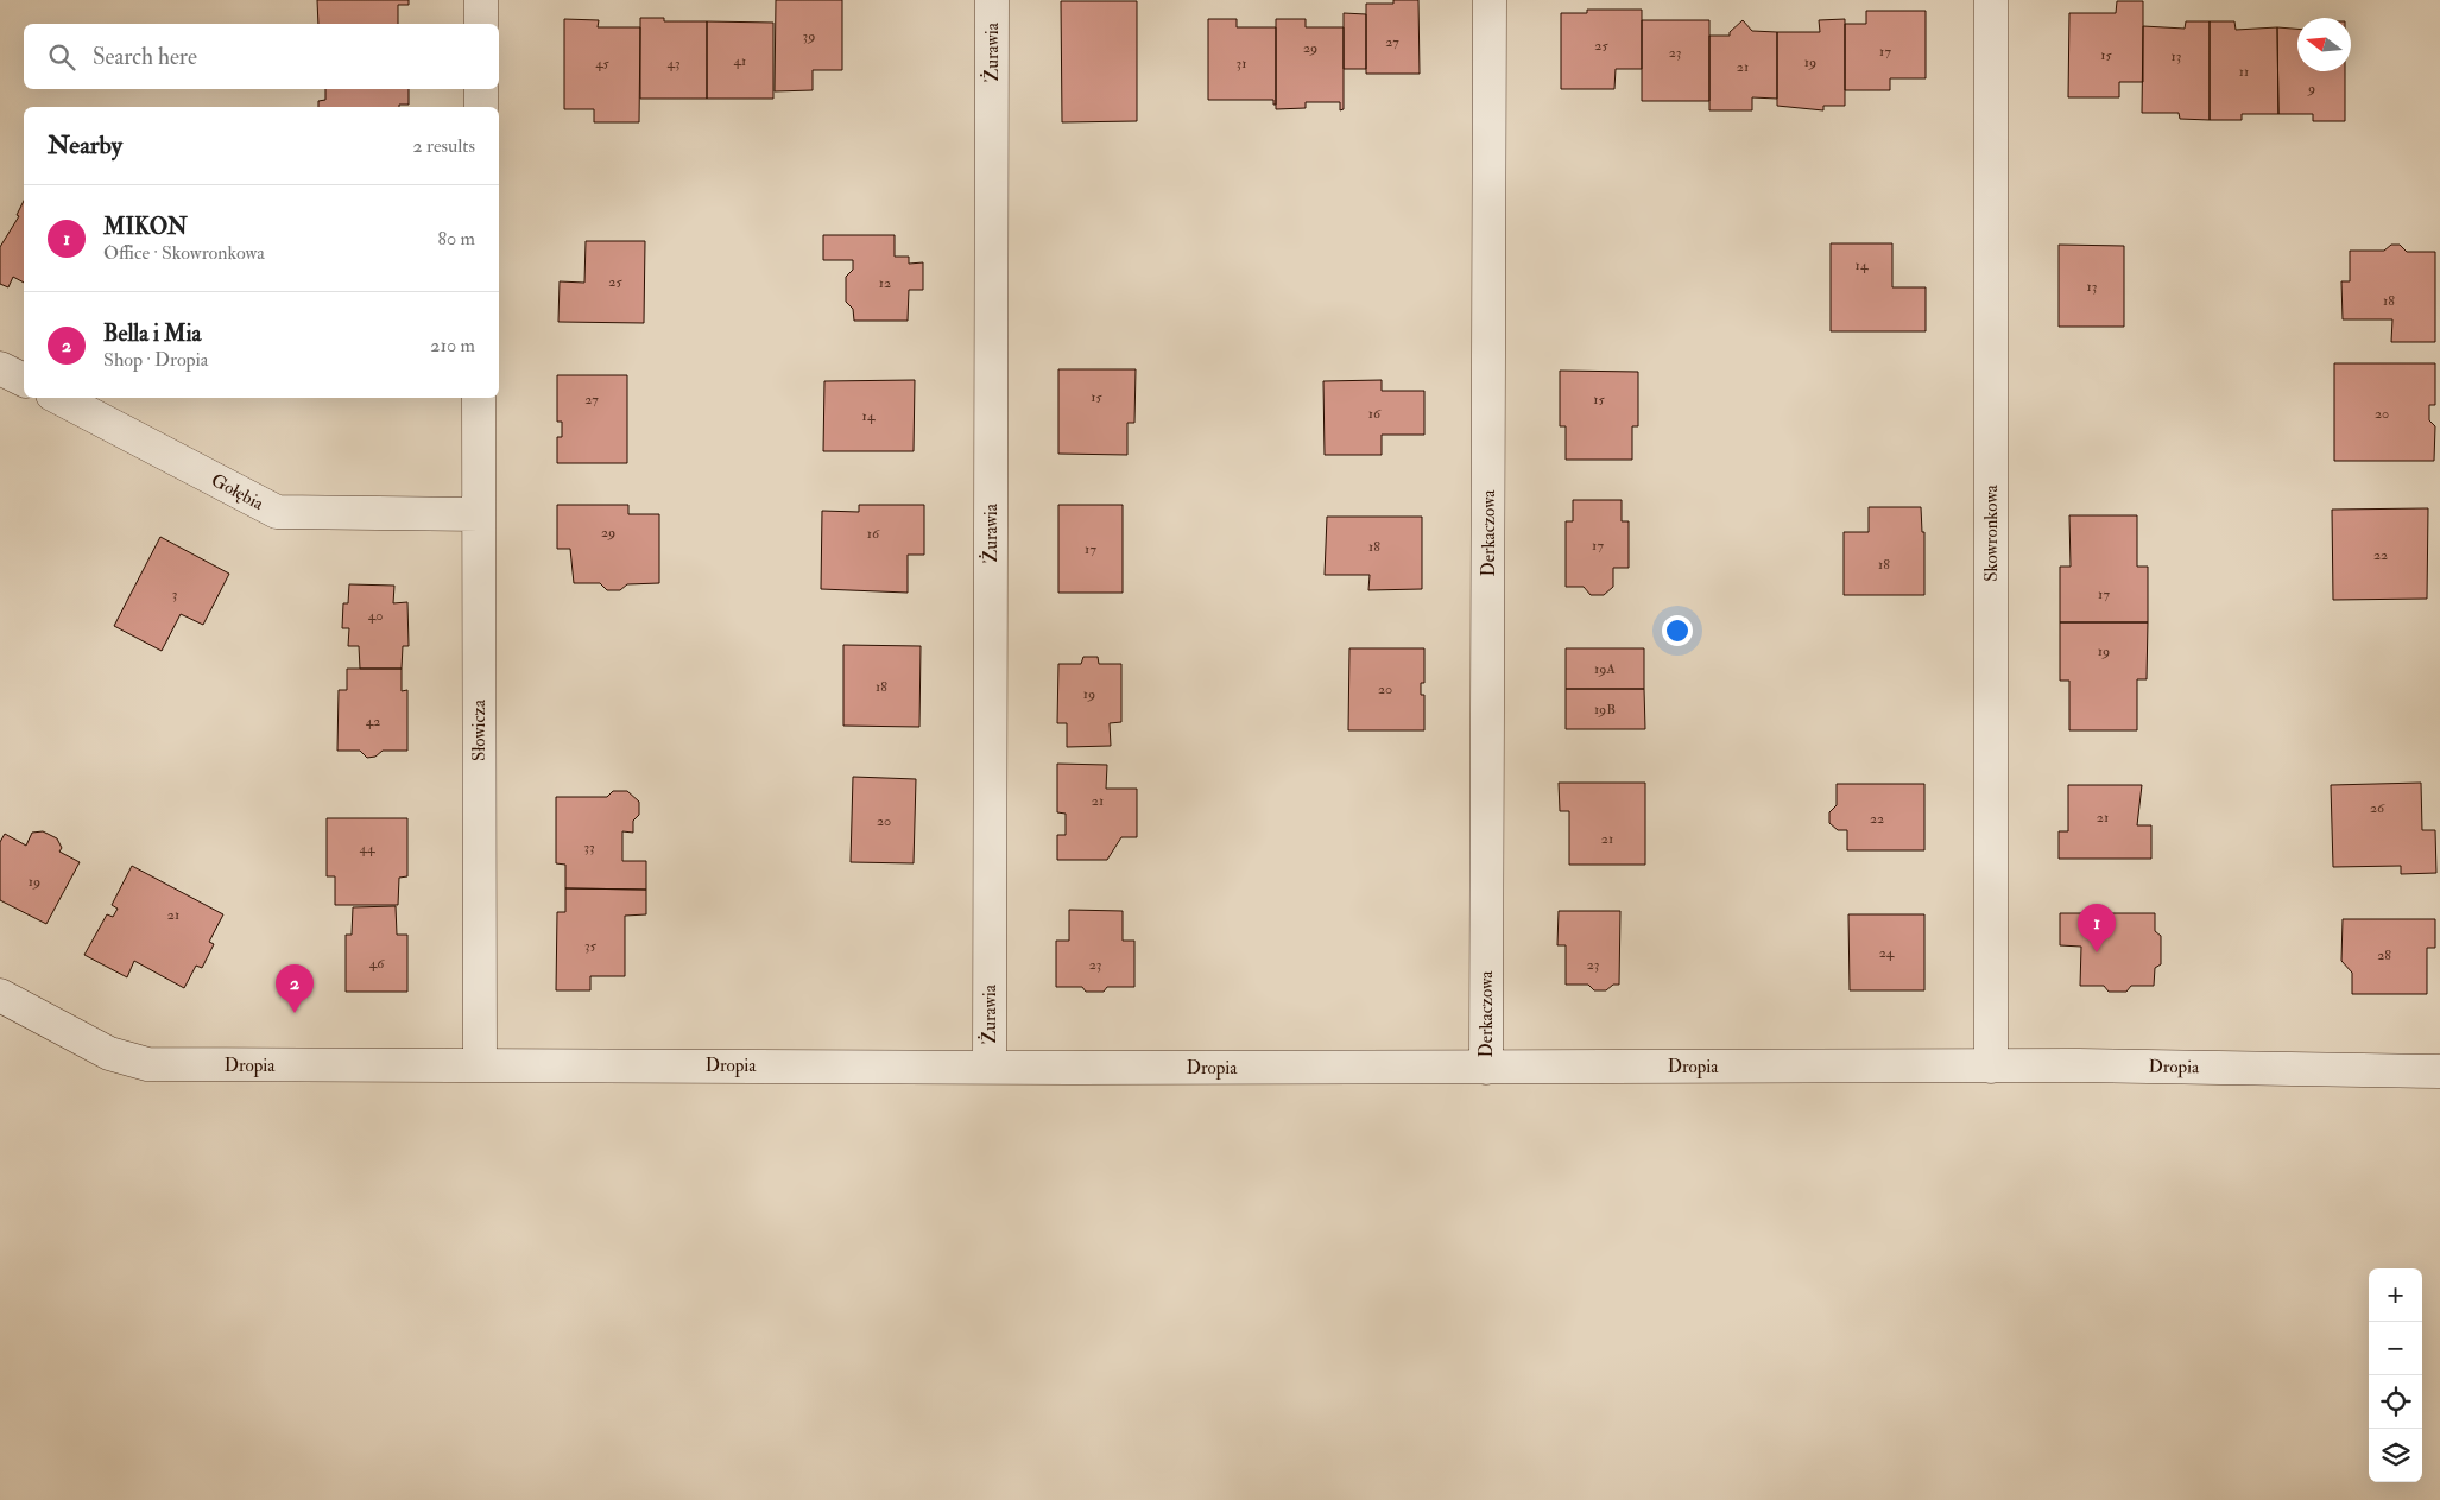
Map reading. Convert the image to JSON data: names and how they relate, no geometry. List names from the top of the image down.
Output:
{
  "streets": {
    "street": [
      "Żurawia",
      "Gołębia",
      "Derkaczowa",
      "Skowronkowa",
      "Słowicza",
      "Dropia"
    ]
  },
  "crossings": [
    ["Żurawia", "Dropia"],
    ["Gołębia", "Słowicza"],
    ["Derkaczowa", "Dropia"],
    ["Skowronkowa", "Dropia"],
    ["Słowicza", "Dropia"]
  ],
  "house_numbers": [
    "39",
    "27",
    "25",
    "29",
    "17",
    "23",
    "15",
    "13",
    "41",
    "19",
    "45",
    "43",
    "31",
    "21",
    "11",
    "9",
    "14",
    "25",
    "12",
    "13",
    "18",
    "15",
    "27",
    "15",
    "16",
    "20",
    "14",
    "29",
    "16",
    "17",
    "18",
    "17",
    "22",
    "18",
    "3",
    "17",
    "40",
    "19",
    "19A",
    "18",
    "20",
    "19",
    "19B",
    "42",
    "21",
    "26",
    "21",
    "22",
    "20",
    "21",
    "33",
    "44",
    "19",
    "21",
    "35",
    "24",
    "28",
    "46",
    "23",
    "23"
  ],
  "north": "left",
  "page": {
    "search": "Search here",
    "heading": ["Nearby", "2 results"],
    "list": [
      {
        "mark": "1",
        "name": "MIKON",
        "note": "Office · Skowronkowa",
        "value": "80 m"
      },
      {
        "mark": "2",
        "name": "Bella i Mia",
        "note": "Shop · Dropia",
        "value": "210 m"
      }
    ],
    "pins": ["1", "2"],
    "map_buttons": ["+", "−"]
  }
}
